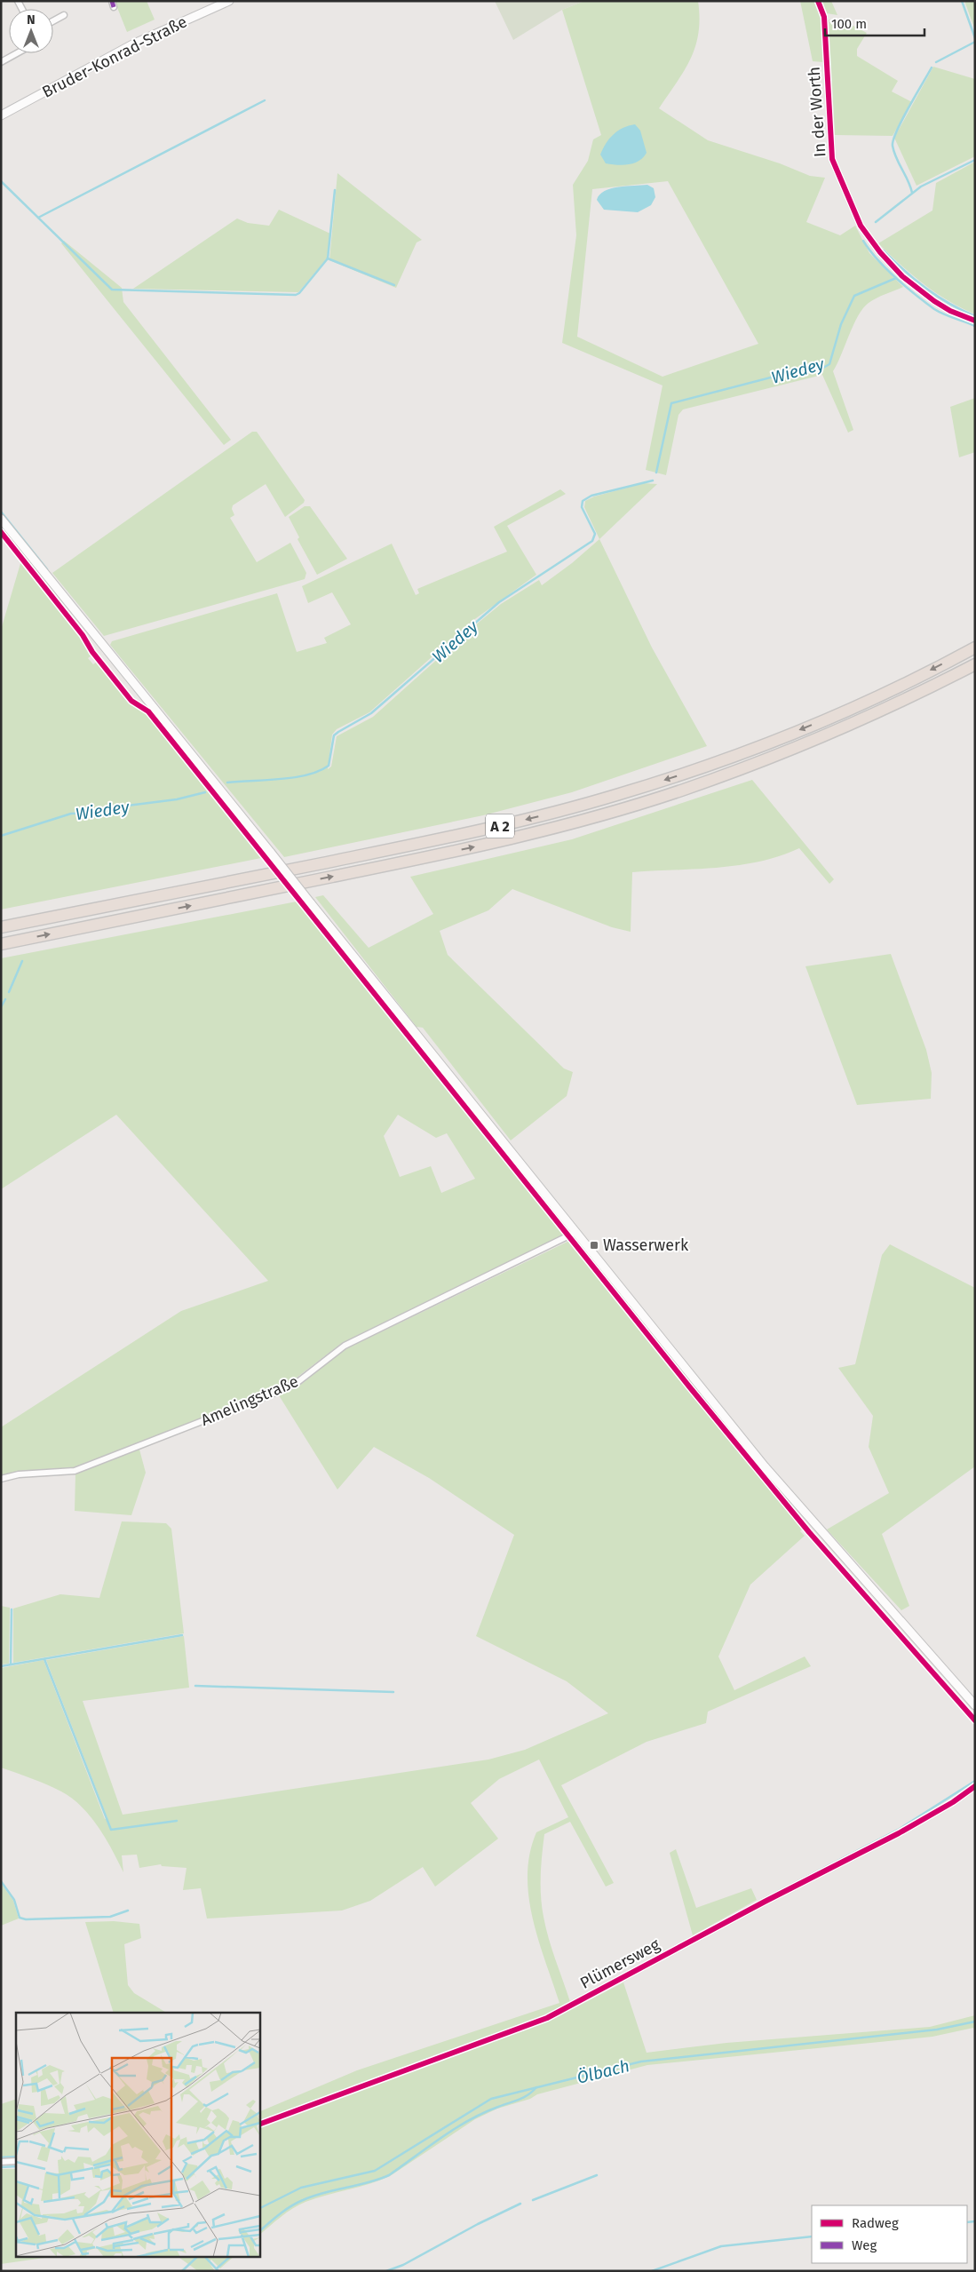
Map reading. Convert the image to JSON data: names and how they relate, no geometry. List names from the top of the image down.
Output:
{
  "streets": {
    "highway": ["A 2"],
    "main road": ["Bruder-Konrad-Straße"],
    "street": ["In der Worth", "Amelingstraße", "Plümersweg"]
  },
  "water": ["Wiedey", "Ölbach"],
  "places": {
    "transit": ["Wasserwerk"]
  },
  "legend": ["Radweg", "Weg"],
  "scale_bar": "100 m",
  "north": "top"
}
